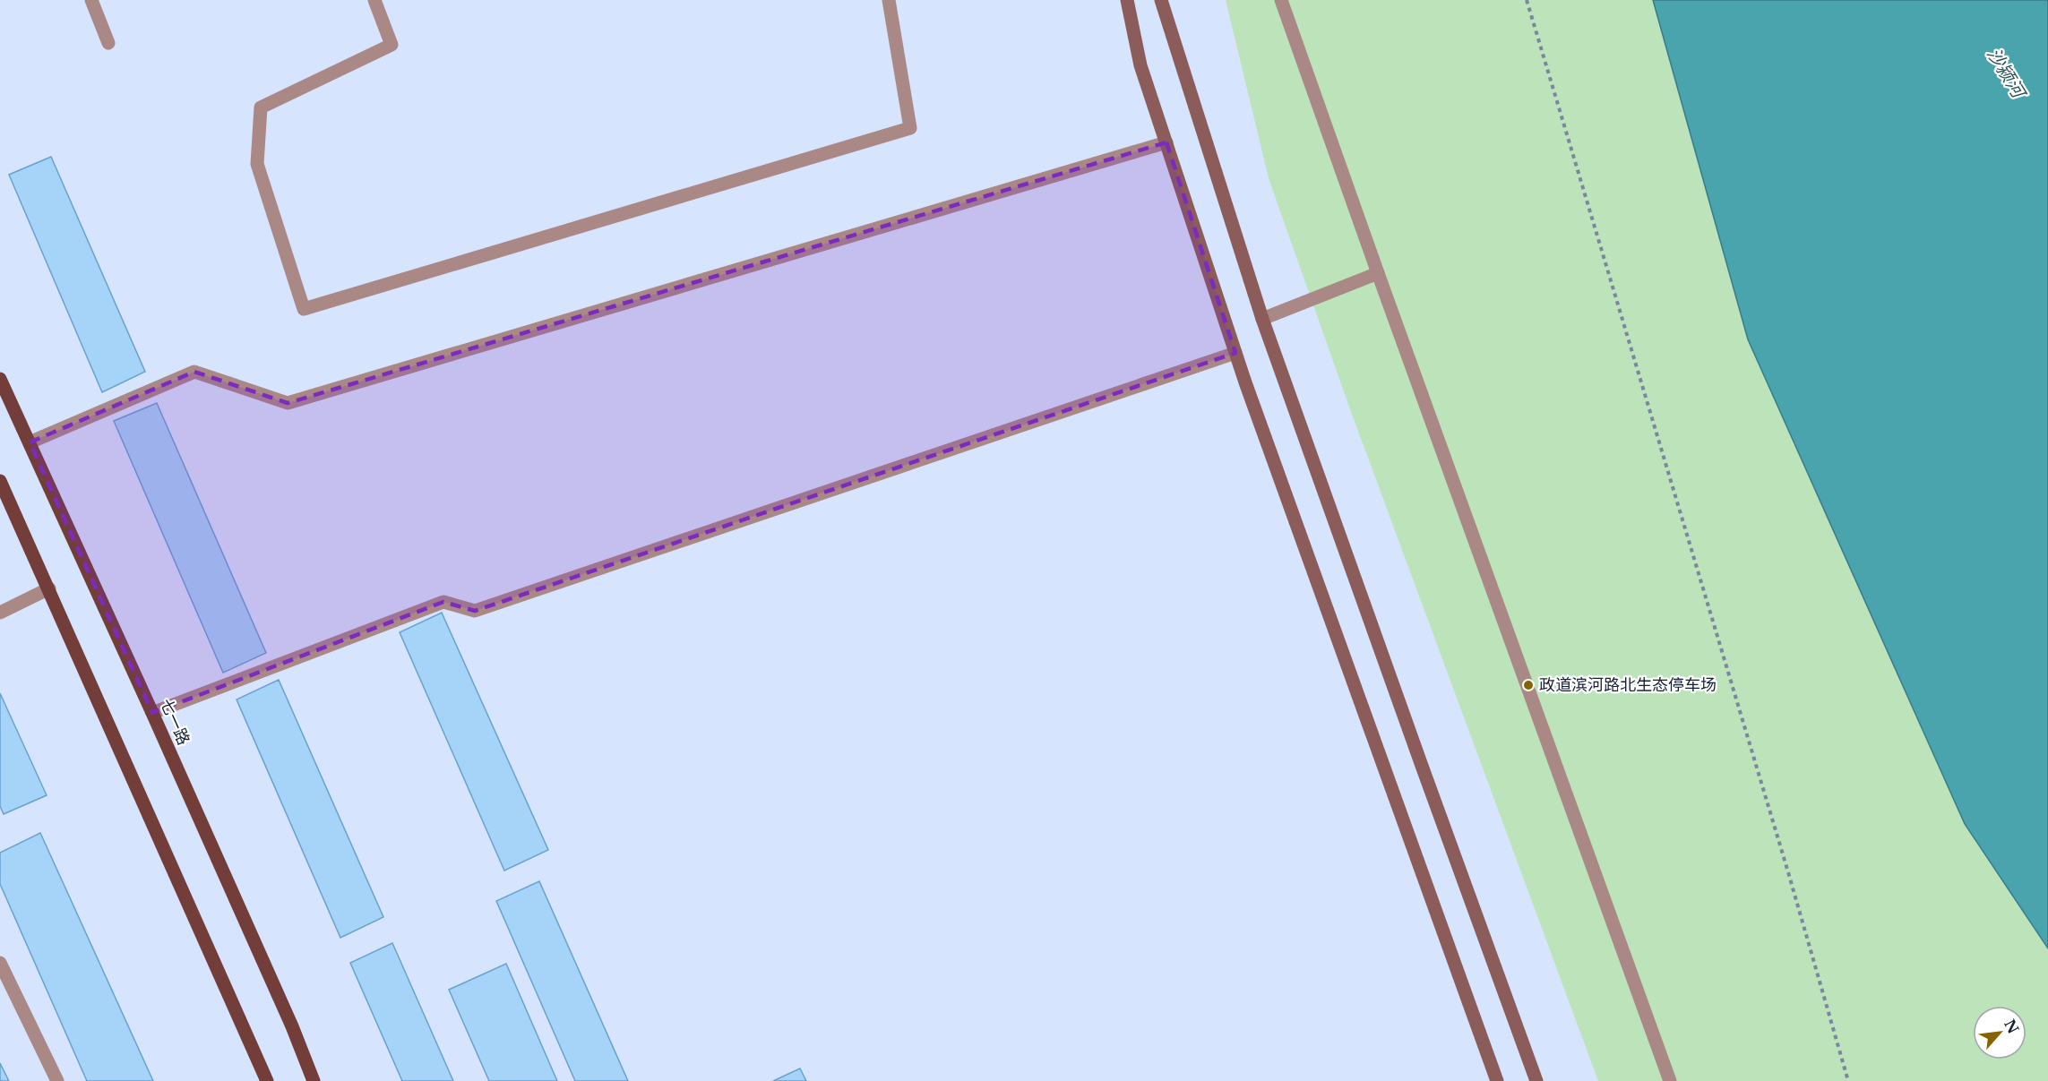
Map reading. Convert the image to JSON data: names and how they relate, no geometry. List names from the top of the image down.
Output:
{
  "streets": {
    "main road": ["七一路"]
  },
  "water": ["沙颍河"],
  "places": ["政道滨河路北生态停车场"],
  "north": "top right"
}
